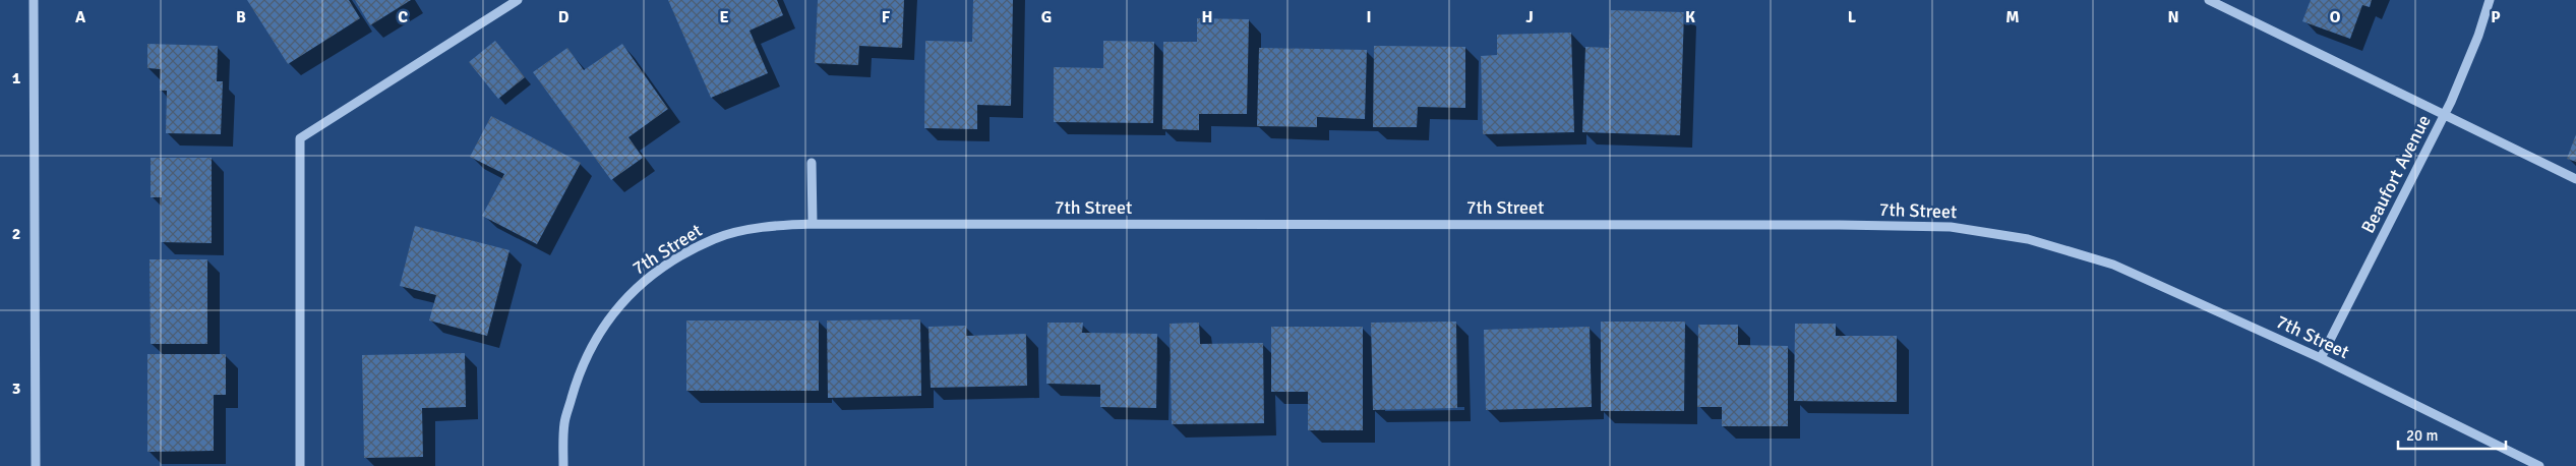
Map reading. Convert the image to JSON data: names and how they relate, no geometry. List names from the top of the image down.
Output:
{
  "streets": {
    "street": ["Beaufort Avenue", "7th Street"]
  },
  "crossings": [
    ["Beaufort Avenue", "7th Street"]
  ],
  "scale_bar": "20 m",
  "grid": {
    "columns": [
      "A",
      "B",
      "C",
      "D",
      "E",
      "F",
      "G",
      "H",
      "I",
      "J",
      "K",
      "L",
      "M",
      "N",
      "O",
      "P"
    ],
    "rows": ["1", "2", "3"]
  }
}
